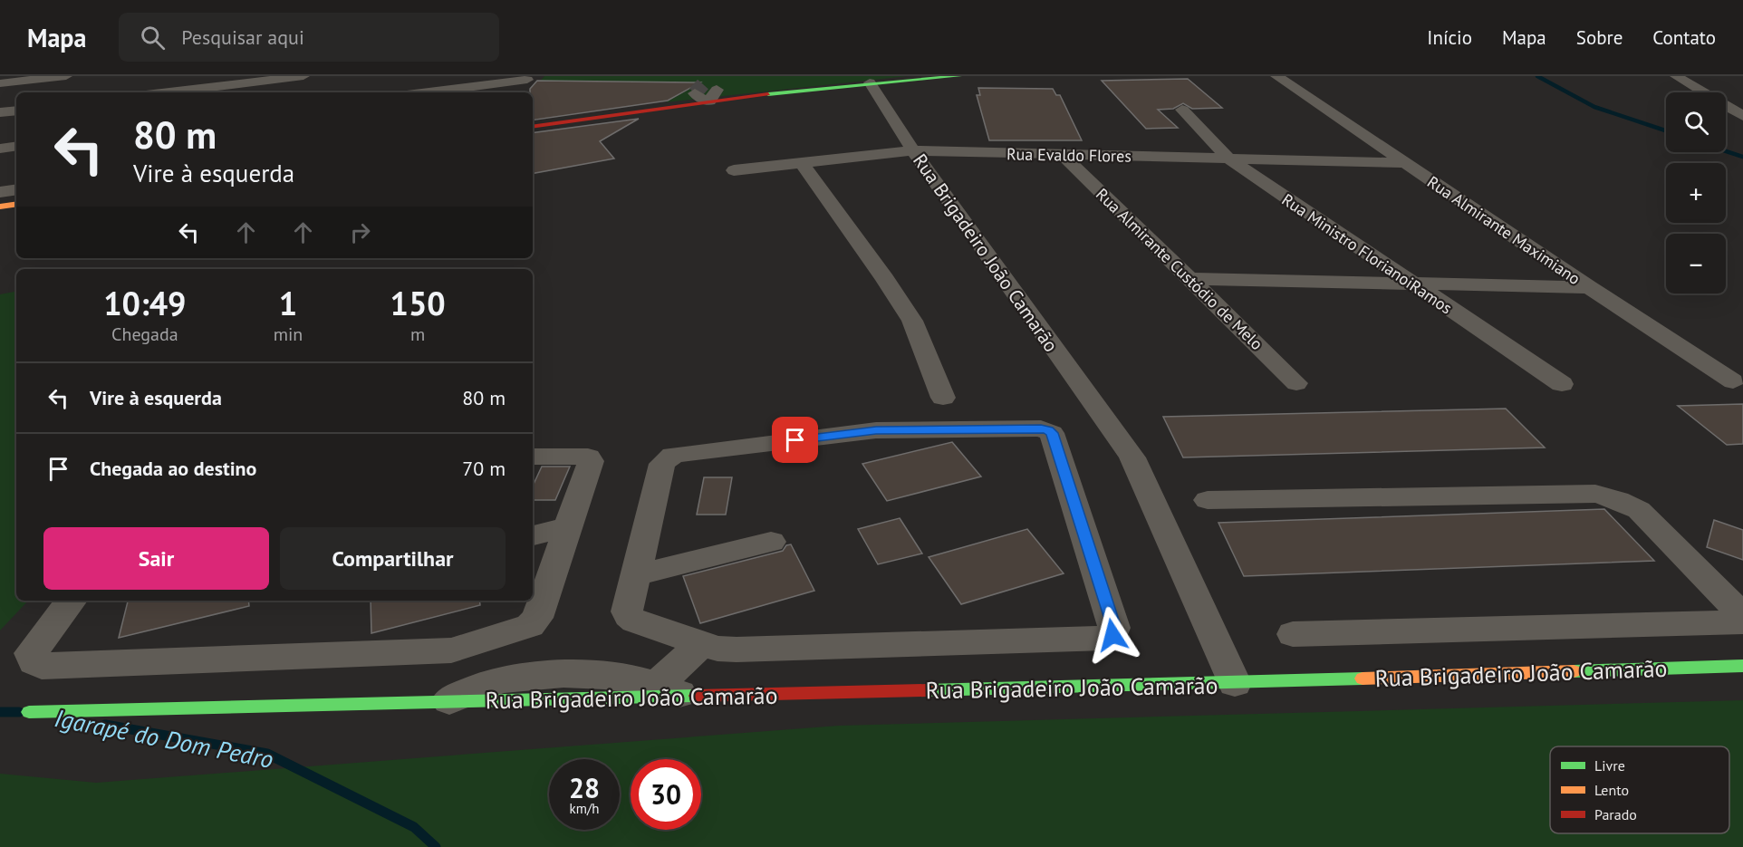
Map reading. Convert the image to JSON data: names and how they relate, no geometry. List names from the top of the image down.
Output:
{
  "streets": {
    "street": [
      "Rua Evaldo Flores",
      "Rua Almirante Maximiano",
      "Rua Brigadeiro João Camarão",
      "Rua Ministro FlorianoiRamos",
      "Rua Almirante Custódio de Melo"
    ]
  },
  "crossings": [
    ["Rua Evaldo Flores", "Rua Almirante Maximiano"],
    ["Rua Evaldo Flores", "Rua Brigadeiro João Camarão"],
    ["Rua Evaldo Flores", "Rua Ministro FlorianoiRamos"],
    ["Rua Evaldo Flores", "Rua Almirante Custódio de Melo"]
  ],
  "water": ["Igarapé do Dom Pedro"],
  "legend": ["Livre", "Lento", "Parado"],
  "page": {
    "header": "Mapa",
    "search": "Pesquisar aqui",
    "nav": [
      "Início",
      "Mapa",
      "Sobre",
      "Contato"
    ],
    "map_buttons": ["+", "−"],
    "turn": ["80 m", "Vire à esquerda"],
    "eta": [
      "10:49",
      "Chegada",
      "1",
      "min",
      "150",
      "m"
    ],
    "list": [
      {
        "name": "Vire à esquerda",
        "value": "80 m"
      },
      {
        "name": "Chegada ao destino",
        "value": "70 m"
      }
    ],
    "buttons": ["Sair", "Compartilhar"],
    "speed": "28 km/h",
    "limit": "30"
  }
}
